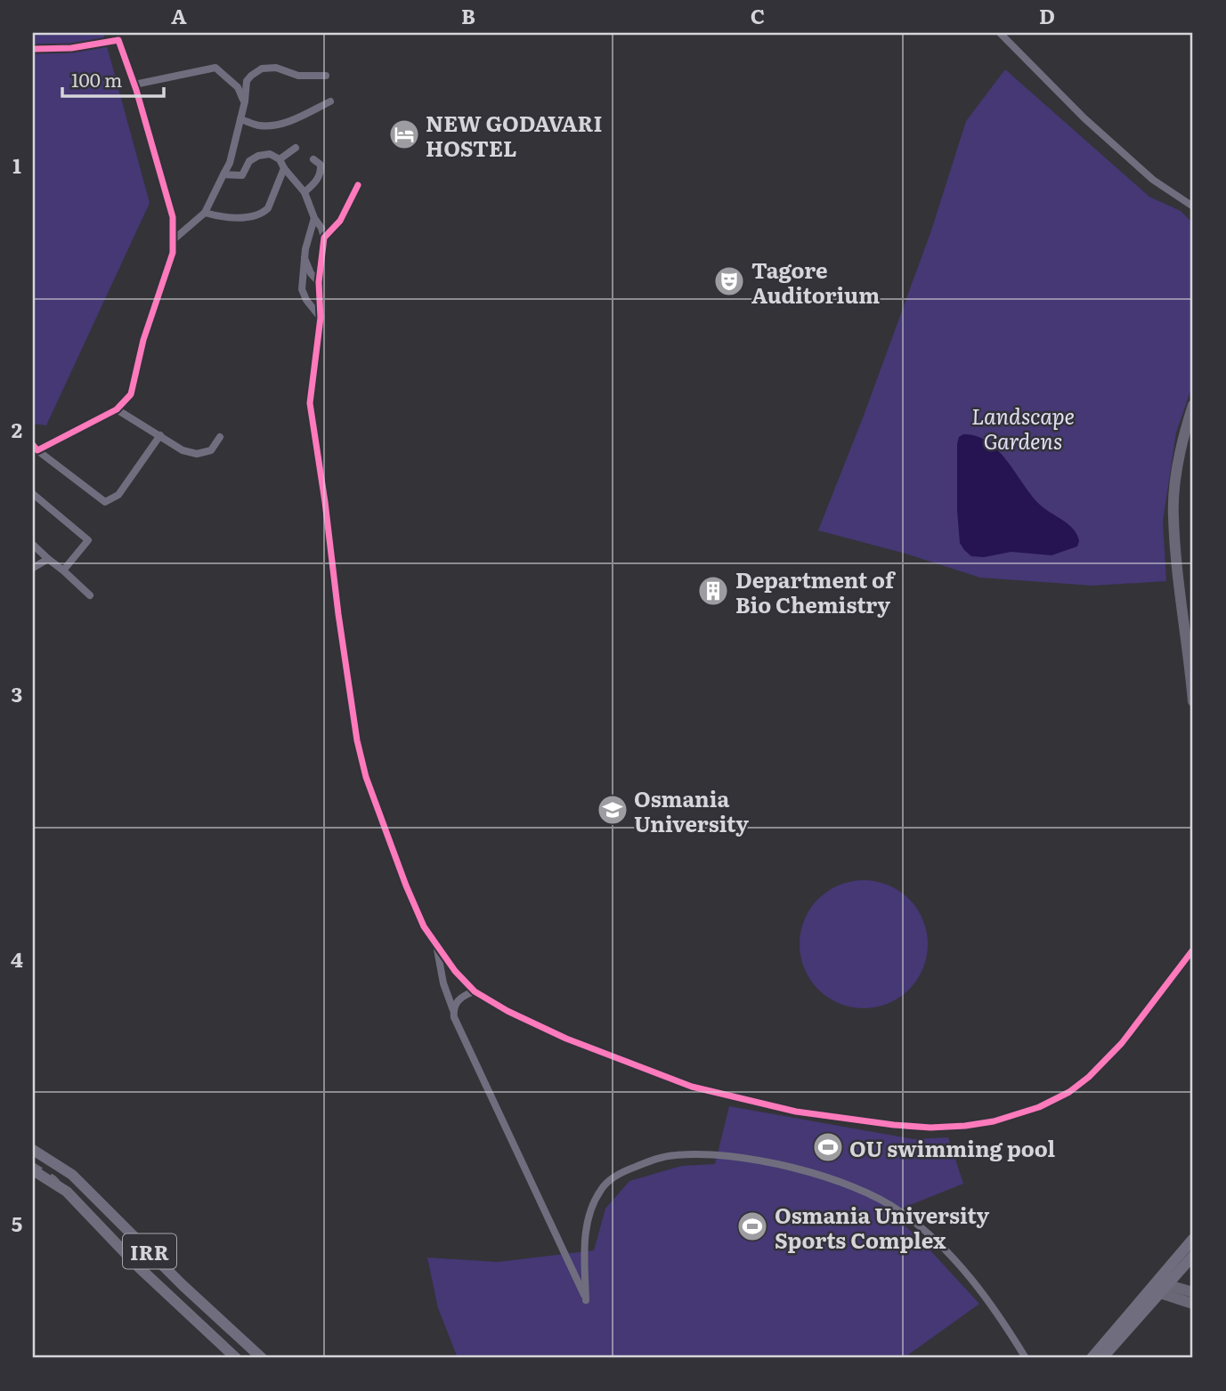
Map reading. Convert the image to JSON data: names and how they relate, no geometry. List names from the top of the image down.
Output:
{
  "streets": {
    "main road": ["IRR"]
  },
  "parks": ["Landscape Gardens"],
  "places": {
    "hotel": ["NEW GODAVARI HOSTEL"],
    "theatre": ["Tagore Auditorium"],
    "building": ["Department of Bio Chemistry"],
    "school or university": ["Osmania University"],
    "sports": ["OU swimming pool", "Osmania University Sports Complex"]
  },
  "scale_bar": "100 m",
  "grid": {
    "columns": [
      "A",
      "B",
      "C",
      "D"
    ],
    "rows": [
      "1",
      "2",
      "3",
      "4",
      "5"
    ]
  }
}
